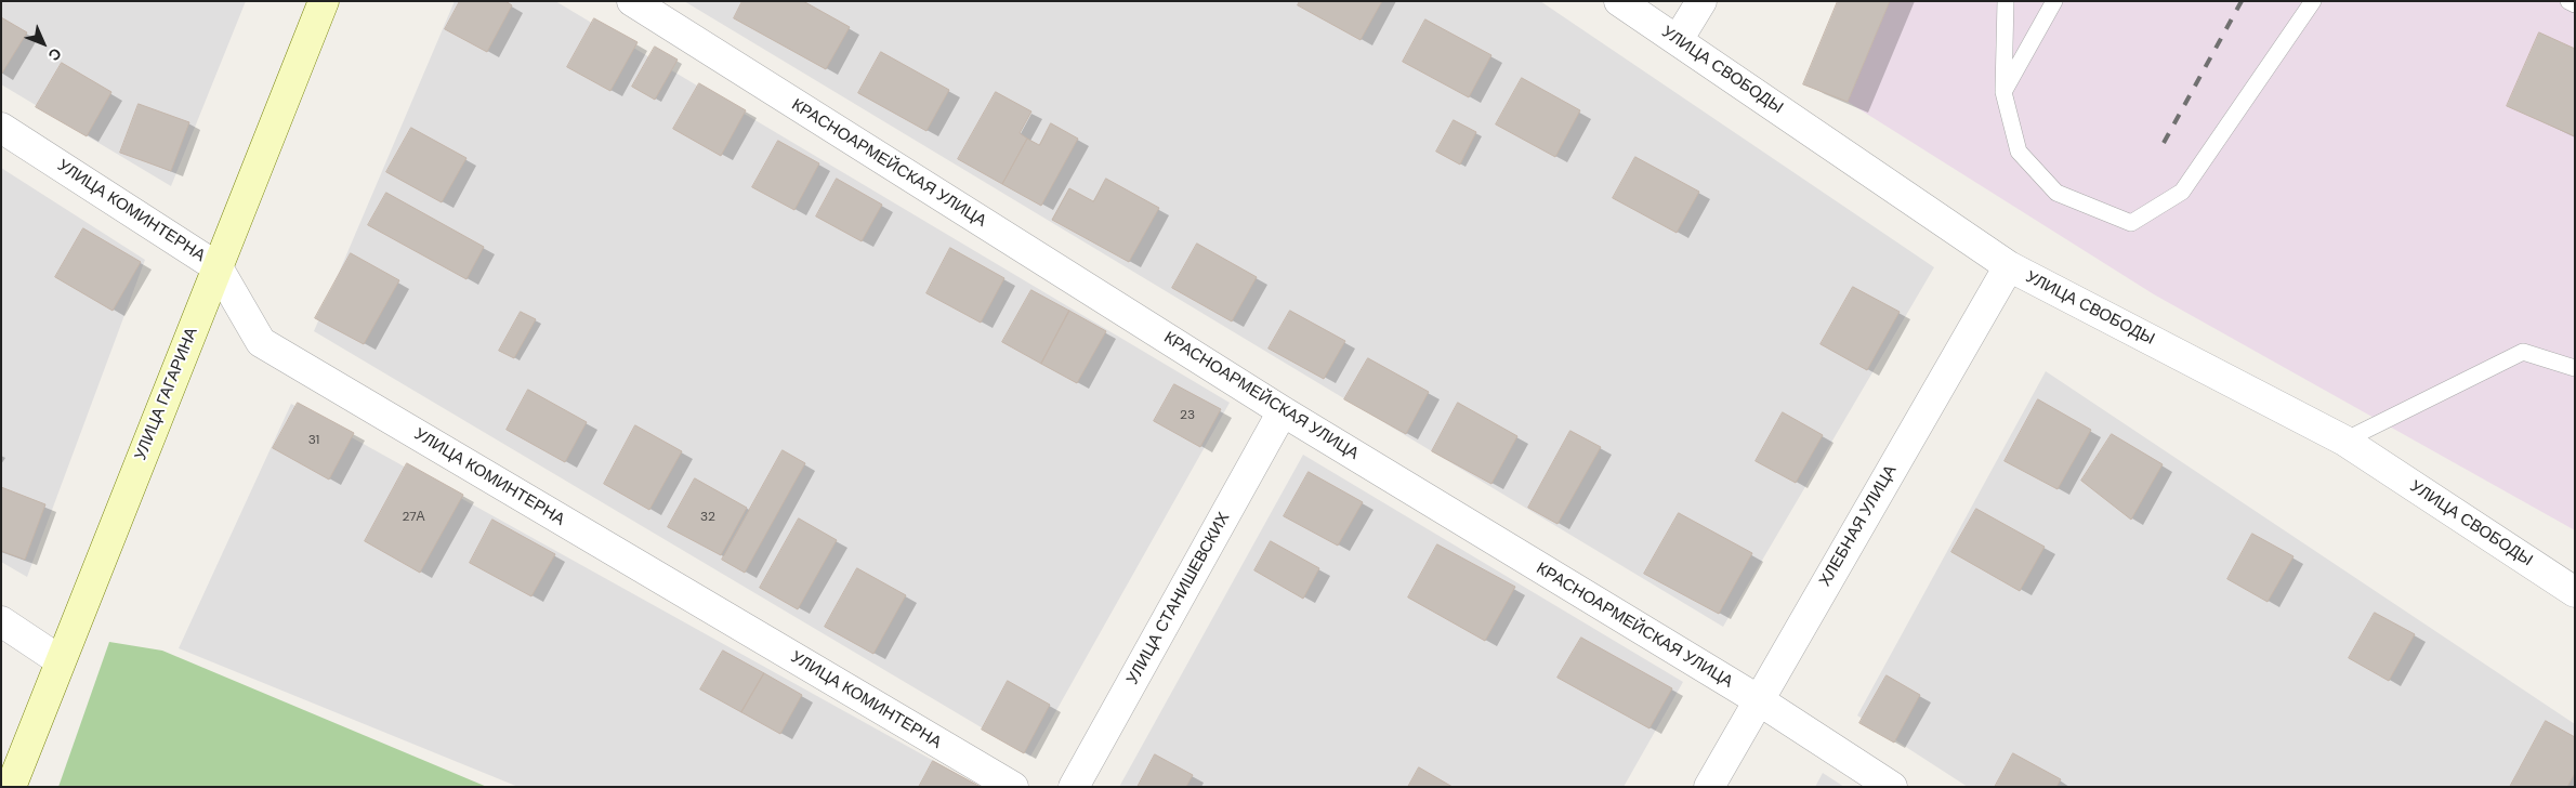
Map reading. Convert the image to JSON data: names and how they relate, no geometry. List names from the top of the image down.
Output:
{
  "streets": {
    "street": [
      "УЛИЦА СВОБОДЫ",
      "КРАСНОАРМЕЙСКАЯ УЛИЦА",
      "УЛИЦА КОМИНТЕРНА",
      "УЛИЦА ГАГАРИНА",
      "ХЛЕБНАЯ УЛИЦА",
      "УЛИЦА СТАНИШЕВСКИХ"
    ]
  },
  "crossings": [
    ["УЛИЦА СВОБОДЫ", "ХЛЕБНАЯ УЛИЦА"],
    ["КРАСНОАРМЕЙСКАЯ УЛИЦА", "ХЛЕБНАЯ УЛИЦА"],
    ["КРАСНОАРМЕЙСКАЯ УЛИЦА", "УЛИЦА СТАНИШЕВСКИХ"],
    ["УЛИЦА КОМИНТЕРНА", "УЛИЦА ГАГАРИНА"]
  ],
  "house_numbers": [
    "23",
    "31",
    "27А",
    "32"
  ],
  "north": "bottom right"
}
